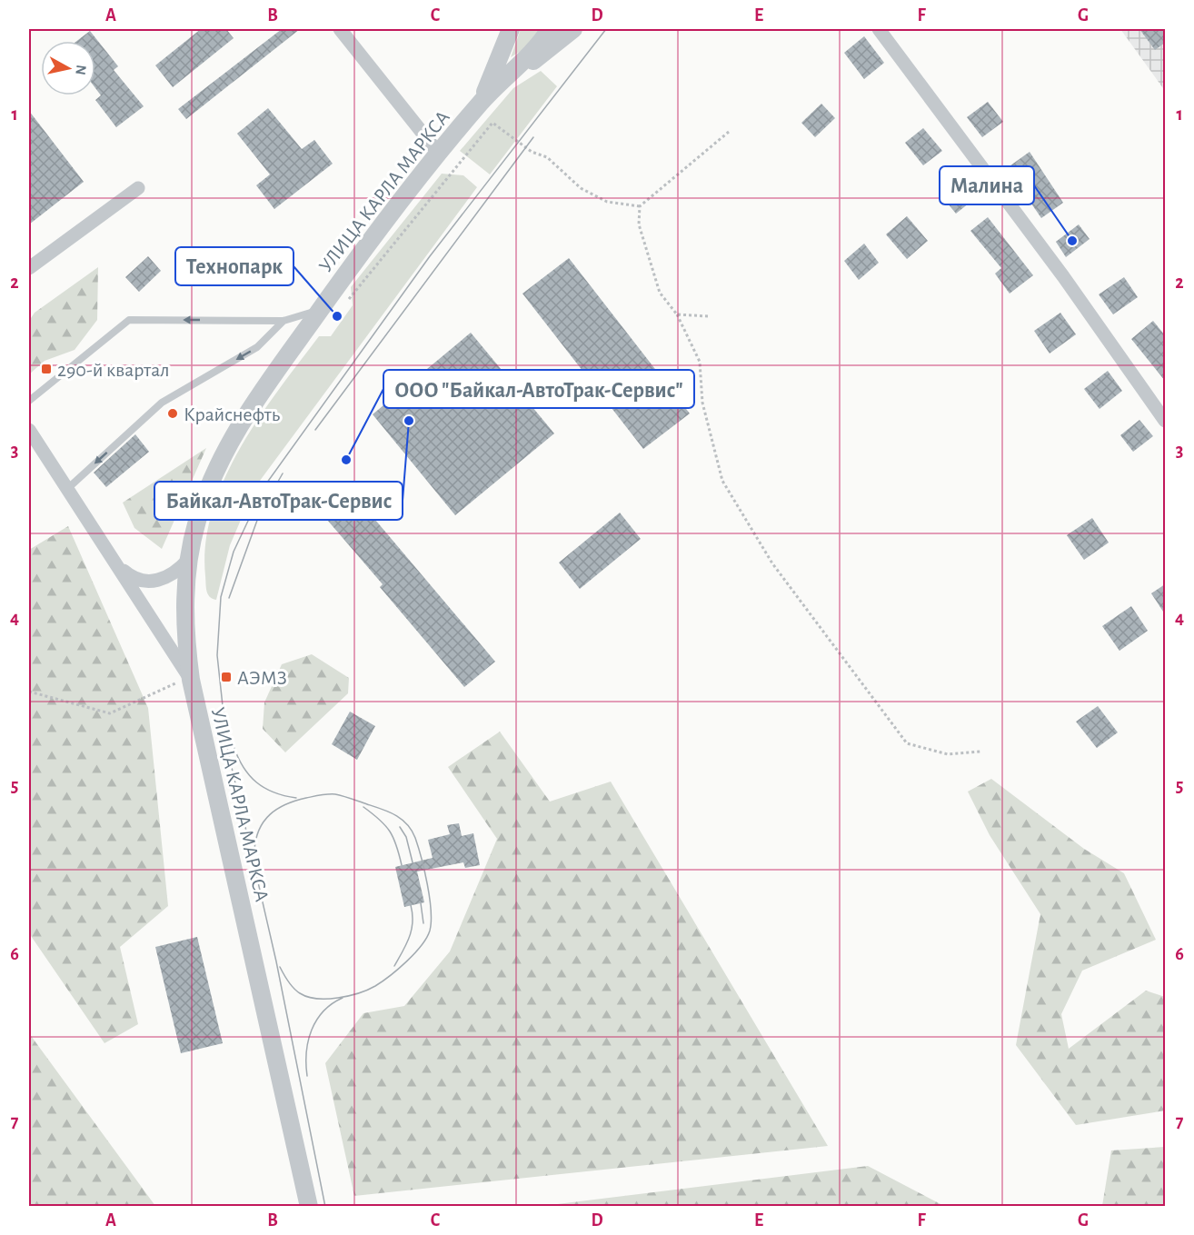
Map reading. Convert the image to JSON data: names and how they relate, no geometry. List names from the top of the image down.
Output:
{
  "streets": {
    "street": ["УЛИЦА КАРЛА МАРКСА"]
  },
  "places": {
    "other": [
      "Малина",
      "Технопарк",
      "Крайснефть",
      "Байкал-АвтоТрак-Сервис",
      "ООО \"Байкал-АвтоТрак-Сервис\""
    ],
    "transit": ["290-й квартал", "АЭМЗ"]
  },
  "north": "right",
  "grid": {
    "columns": [
      "A",
      "B",
      "C",
      "D",
      "E",
      "F",
      "G"
    ],
    "rows": [
      "1",
      "2",
      "3",
      "4",
      "5",
      "6",
      "7"
    ]
  }
}
